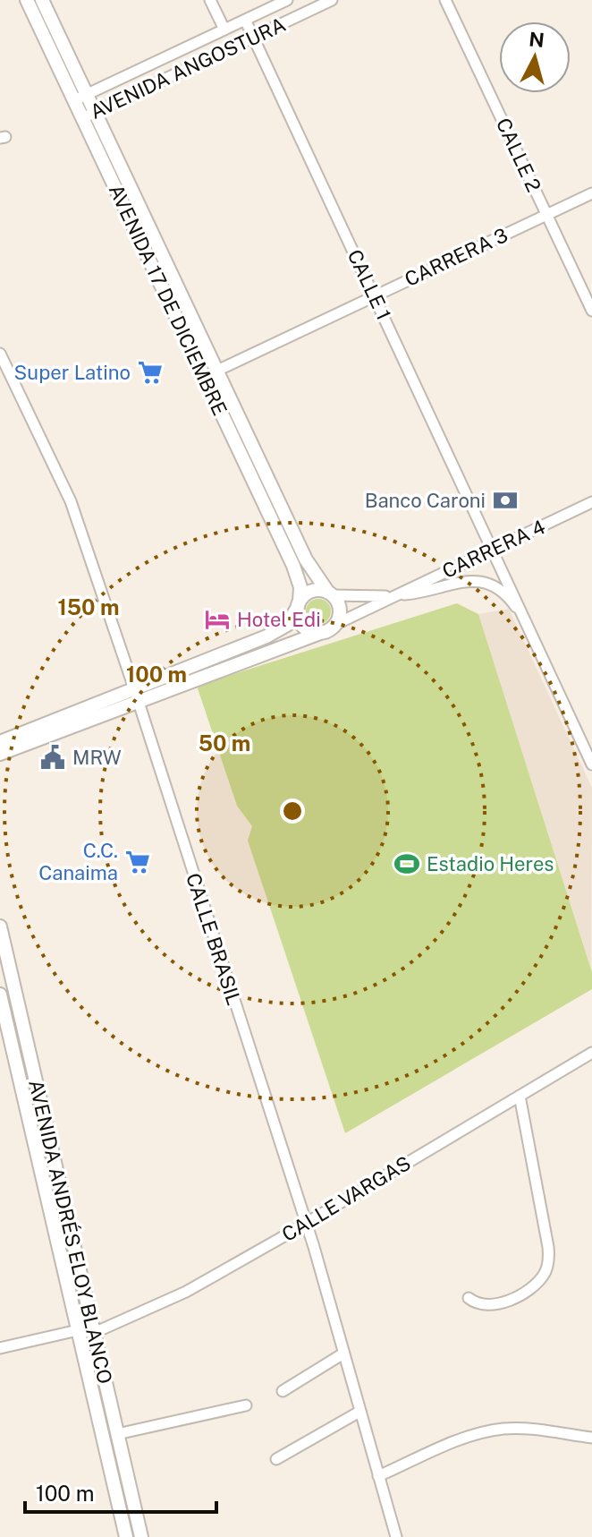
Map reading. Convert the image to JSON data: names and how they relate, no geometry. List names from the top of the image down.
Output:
{
  "streets": {
    "street": [
      "AVENIDA ANGOSTURA",
      "CALLE 2",
      "CARRERA 3",
      "CALLE 1",
      "AVENIDA 17 DE DICIEMBRE",
      "CARRERA 4",
      "CALLE BRASIL",
      "CALLE VARGAS",
      "AVENIDA ANDRÉS ELOY BLANCO"
    ]
  },
  "crossings": [
    ["AVENIDA ANGOSTURA", "CALLE 1"],
    ["AVENIDA ANGOSTURA", "AVENIDA 17 DE DICIEMBRE"],
    ["CALLE 2", "CARRERA 3"],
    ["CARRERA 3", "CALLE 1"],
    ["CARRERA 3", "AVENIDA 17 DE DICIEMBRE"],
    ["CALLE 1", "CARRERA 4"],
    ["AVENIDA 17 DE DICIEMBRE", "CARRERA 4"],
    ["CALLE BRASIL", "CALLE VARGAS"],
    ["CALLE VARGAS", "AVENIDA ANDRÉS ELOY BLANCO"]
  ],
  "places": {
    "supermarket": ["Super Latino", "C.C. Canaima"],
    "bank": ["Banco Caroni"],
    "hotel": ["Hotel Edi"],
    "public building": ["MRW"],
    "sports": ["Estadio Heres"]
  },
  "scale_bar": "100 m",
  "north": "top",
  "rings": ["150 m", "100 m", "50 m"]
}
